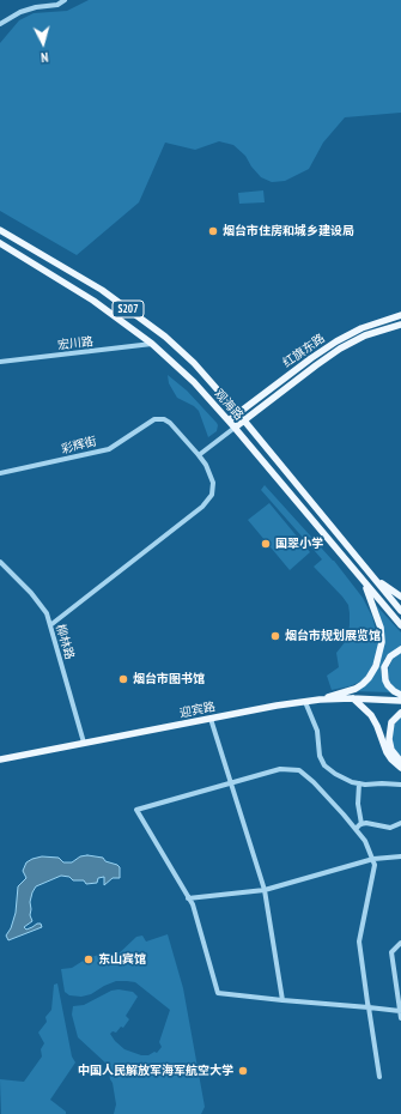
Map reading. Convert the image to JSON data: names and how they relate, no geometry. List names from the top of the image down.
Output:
{
  "streets": {
    "main road": [
      "S207",
      "红旗东路",
      "观海路",
      "迎宾路"
    ],
    "street": ["宏川路", "彩辉街", "柳林路"]
  },
  "crossings": [
    ["S207", "红旗东路"],
    ["S207", "观海路"],
    ["宏川路", "观海路"],
    ["红旗东路", "观海路"],
    ["柳林路", "迎宾路"]
  ],
  "places": [
    "烟台市住房和城乡建设局",
    "国翠小学",
    "烟台市规划展览馆",
    "烟台市图书馆",
    "东山宾馆",
    "中国人民解放军海军航空大学"
  ],
  "north": "bottom"
}
